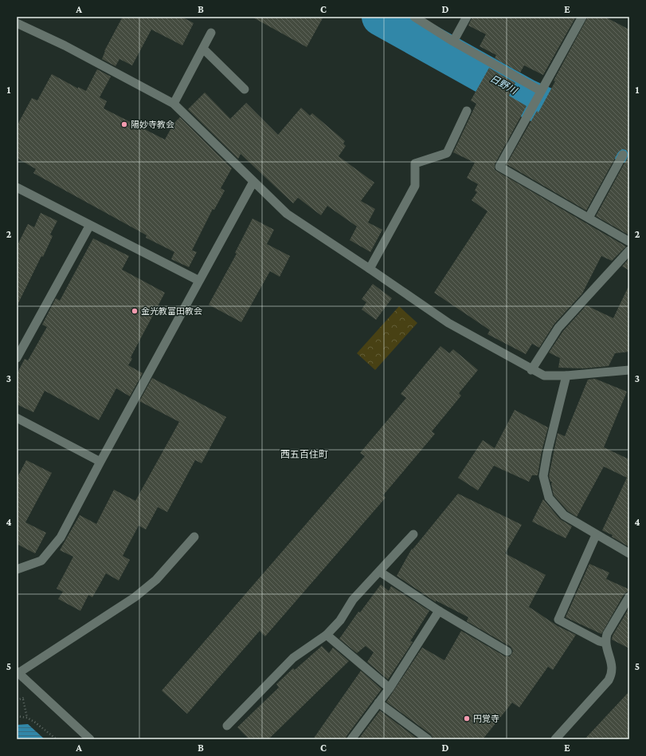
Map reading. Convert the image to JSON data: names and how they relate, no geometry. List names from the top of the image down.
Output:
{
  "districts": ["西五百住町"],
  "water": ["日野川"],
  "places": ["陽妙寺教会", "金光教富田教会", "円覚寺"],
  "grid": {
    "columns": [
      "A",
      "B",
      "C",
      "D",
      "E"
    ],
    "rows": [
      "1",
      "2",
      "3",
      "4",
      "5"
    ]
  }
}
